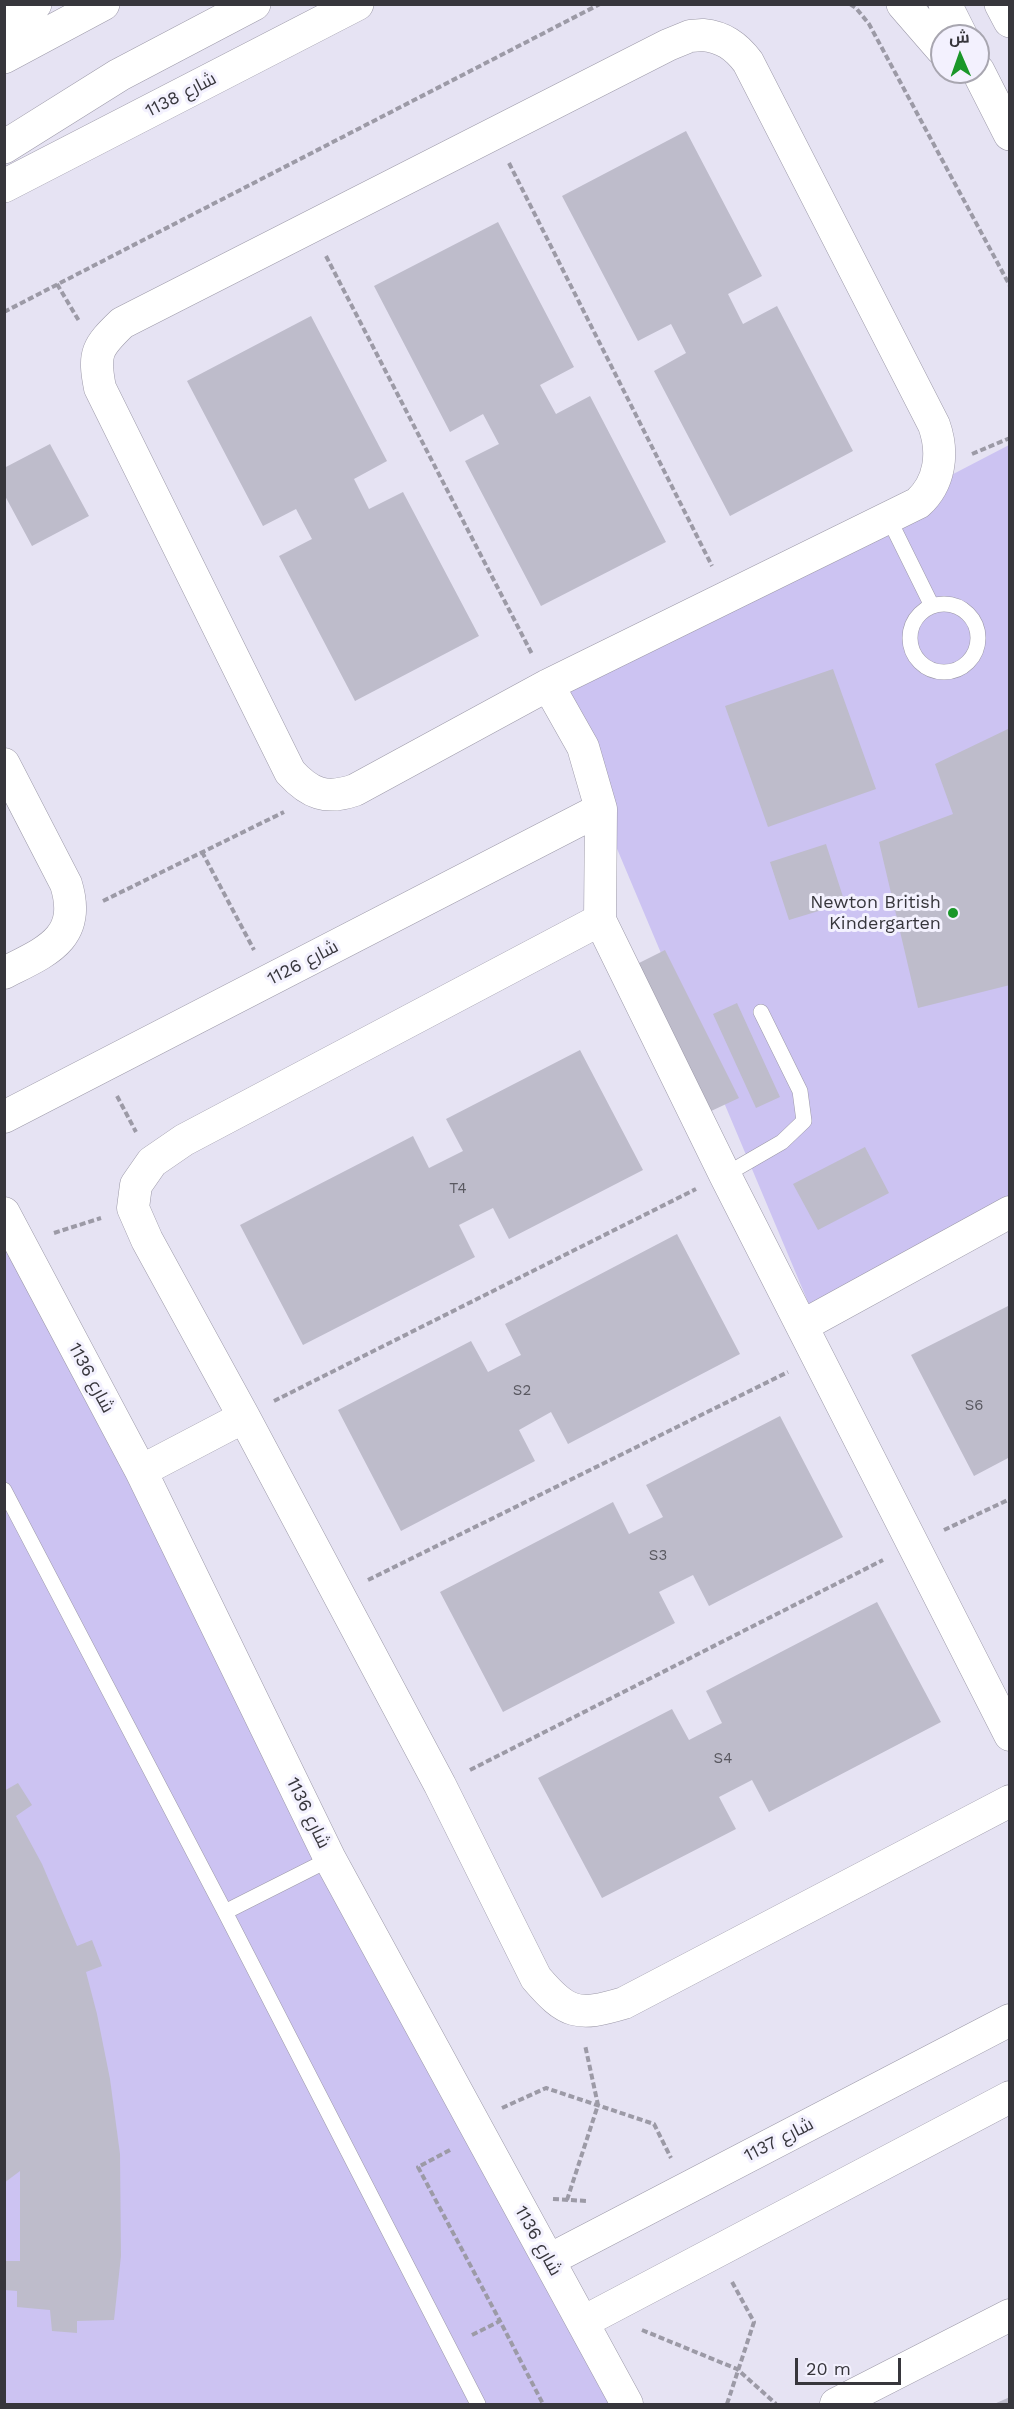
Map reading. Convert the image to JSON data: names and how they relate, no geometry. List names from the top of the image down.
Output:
{
  "streets": {
    "street": [
      "شارع 1138",
      "شارع 1126",
      "شارع 1136",
      "شارع 1137"
    ]
  },
  "crossings": [
    ["شارع 1136", "شارع 1137"]
  ],
  "places": ["Newton British Kindergarten"],
  "house_numbers": [
    "T4",
    "S2",
    "S6",
    "S3",
    "S4"
  ],
  "scale_bar": "20 m",
  "north": "top"
}
